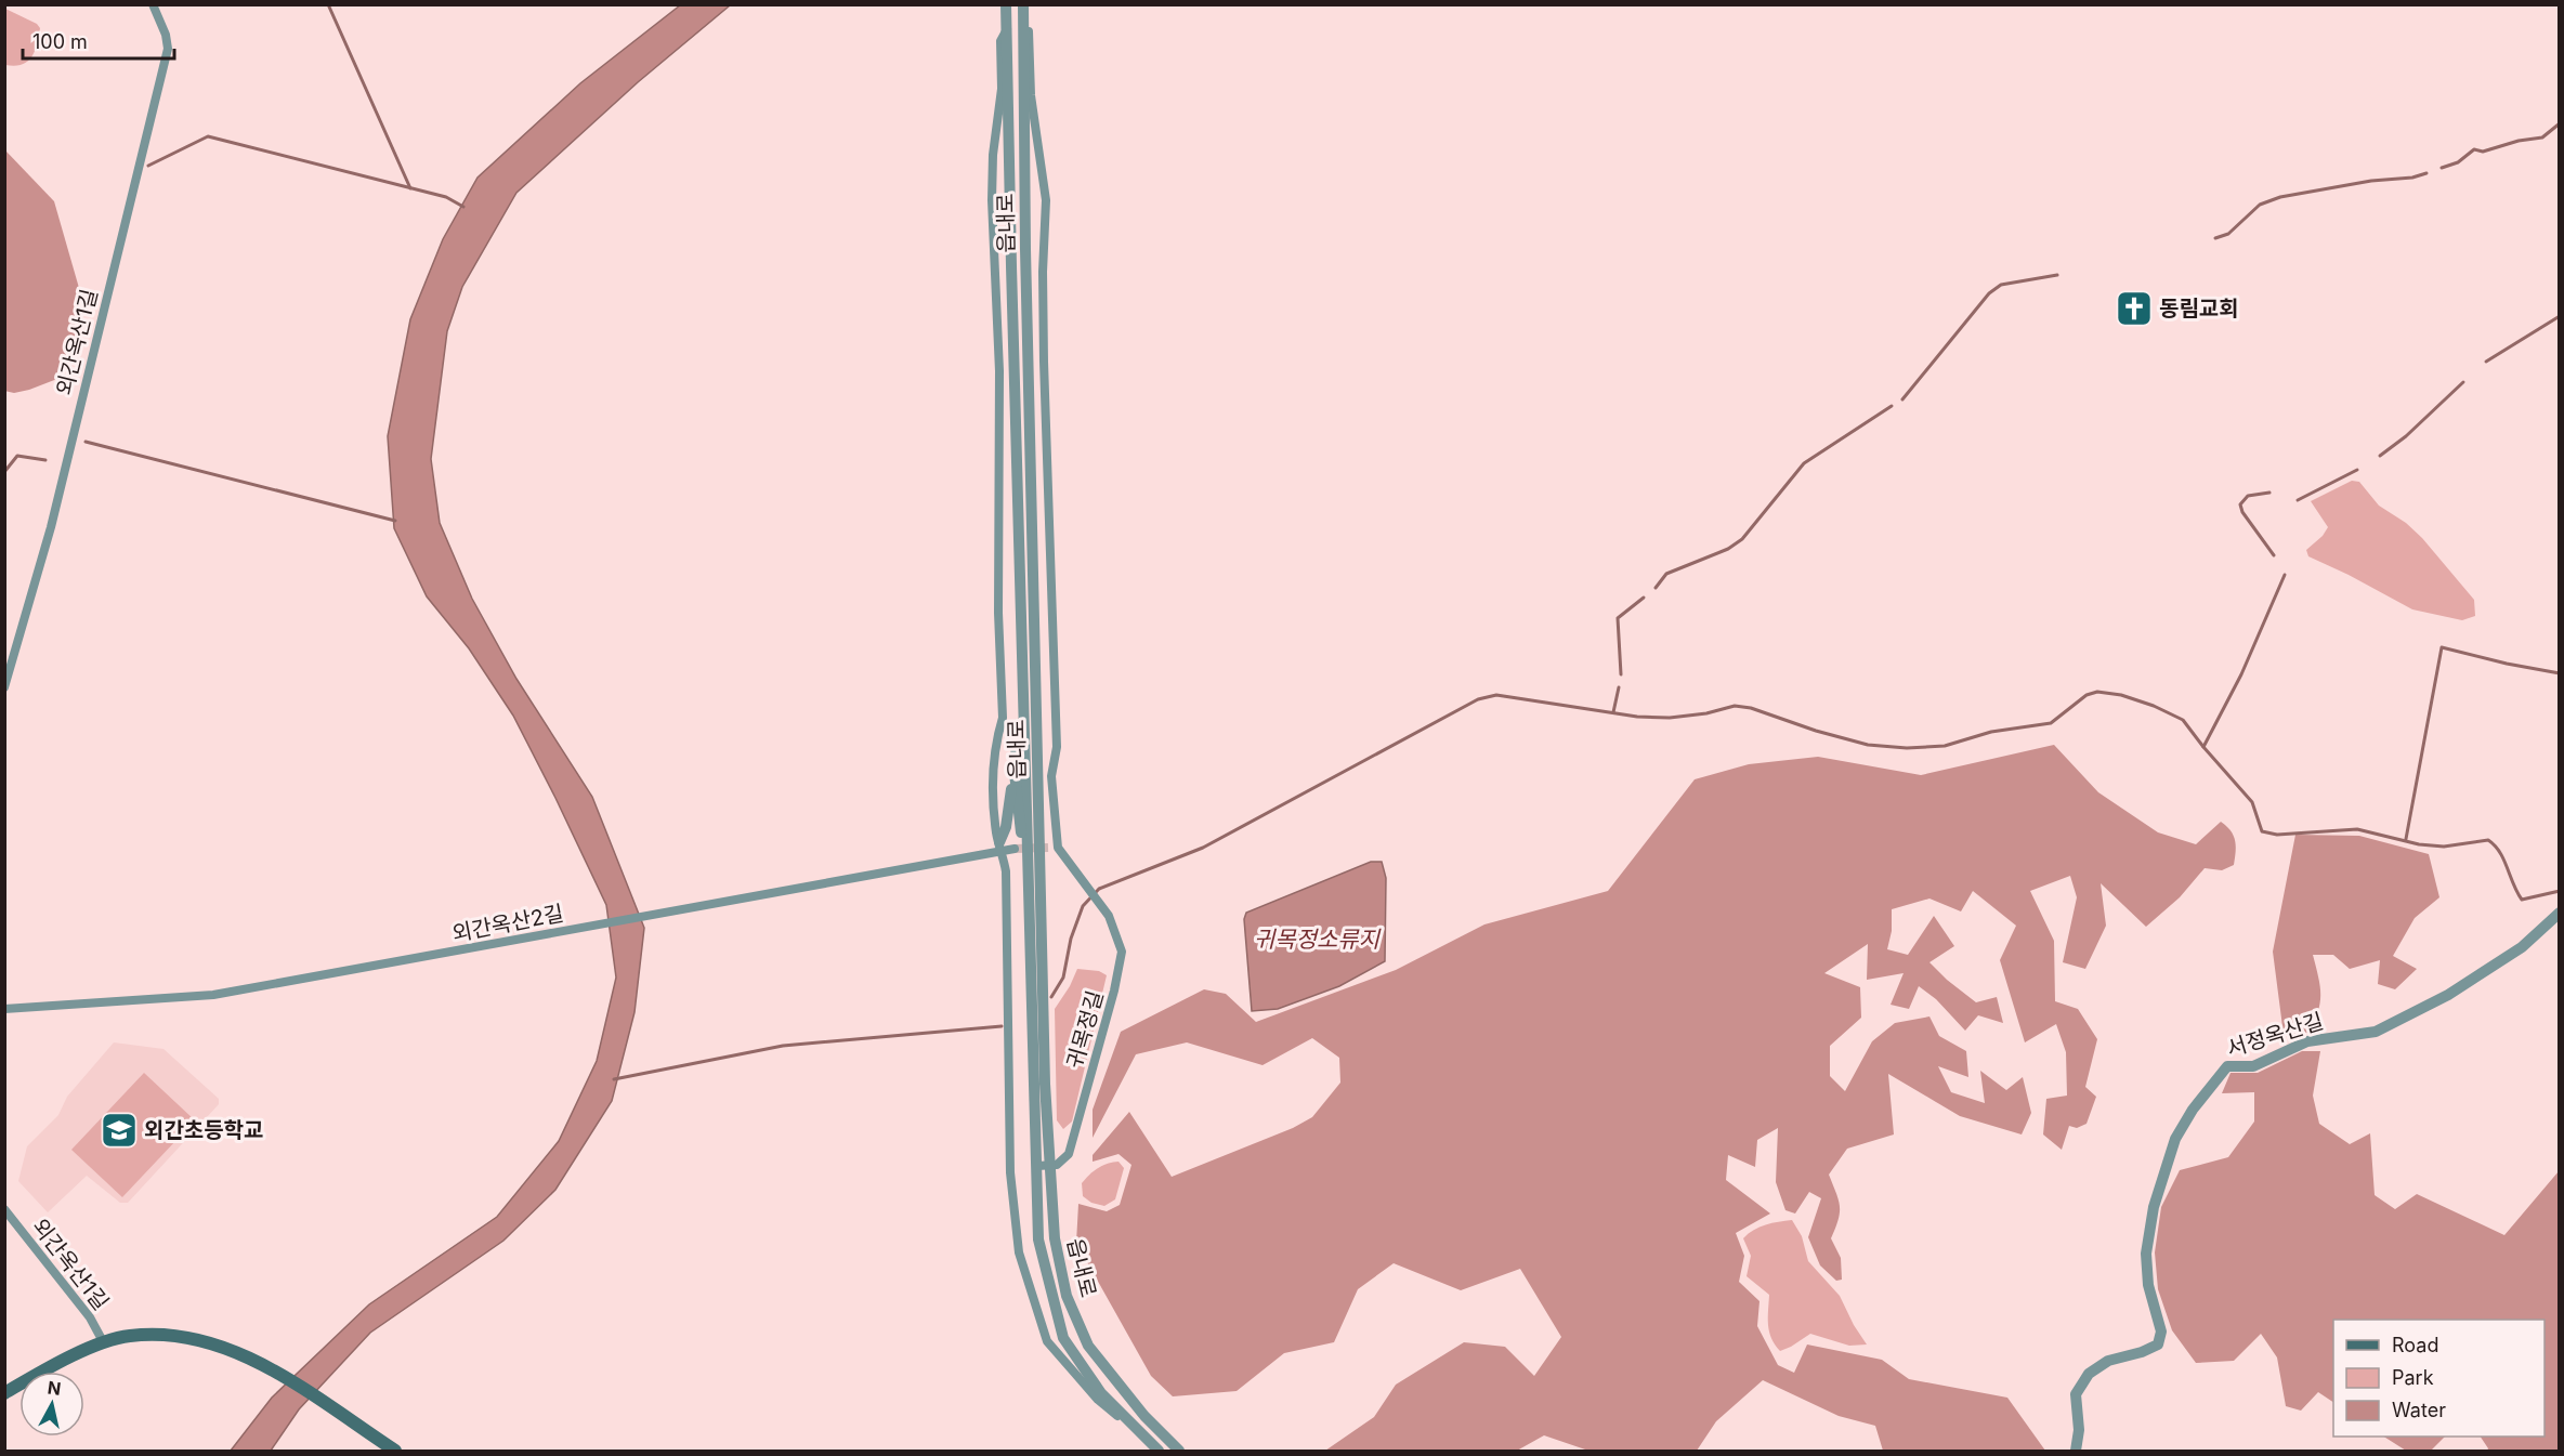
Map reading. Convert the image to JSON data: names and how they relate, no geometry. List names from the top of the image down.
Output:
{
  "streets": {
    "street": [
      "읍내로",
      "외간옥산1길",
      "외간옥산2길",
      "귀목정길",
      "서정옥산길"
    ]
  },
  "crossings": [
    ["읍내로", "귀목정길"]
  ],
  "water": ["귀목정소류지"],
  "places": {
    "church": ["동림교회"],
    "school or university": ["외간초등학교"]
  },
  "legend": ["Road", "Park", "Water"],
  "scale_bar": "100 m",
  "north": "top"
}
